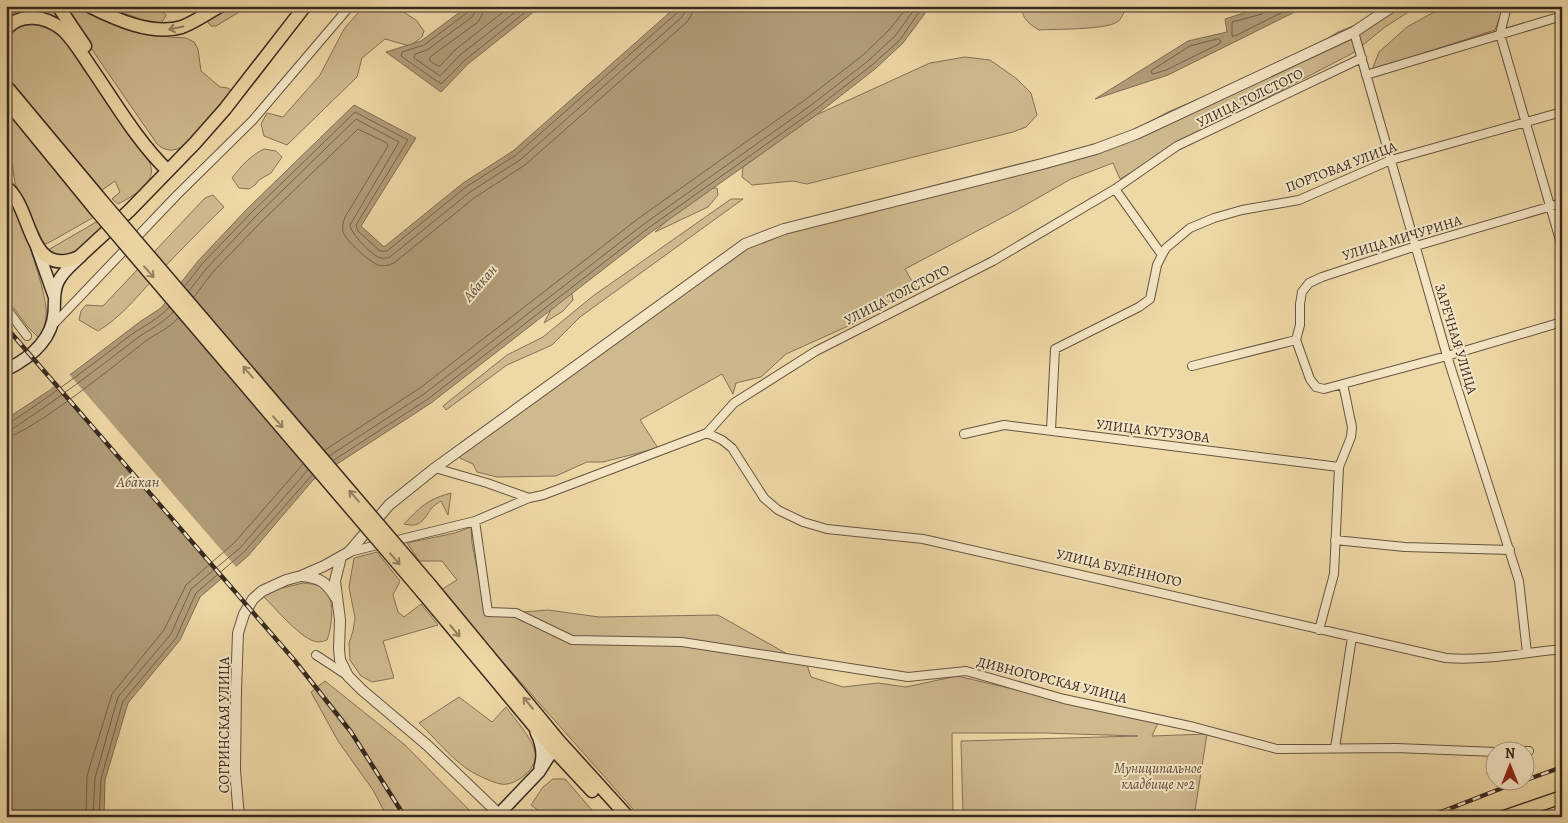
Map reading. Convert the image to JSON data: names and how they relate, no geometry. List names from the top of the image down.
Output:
{
  "streets": {
    "street": [
      "УЛИЦА ТОЛСТОГО",
      "ПОРТОВАЯ УЛИЦА",
      "УЛИЦА МИЧУРИНА",
      "ЗАРЕЧНАЯ УЛИЦА",
      "УЛИЦА КУТУЗОВА",
      "УЛИЦА БУДЁННОГО",
      "ДИВНОГОРСКАЯ УЛИЦА",
      "СОГРИНСКАЯ УЛИЦА"
    ]
  },
  "crossings": [
    ["УЛИЦА ТОЛСТОГО", "ЗАРЕЧНАЯ УЛИЦА"],
    ["УЛИЦА ТОЛСТОГО", "УЛИЦА БУДЁННОГО"],
    ["УЛИЦА ТОЛСТОГО", "ДИВНОГОРСКАЯ УЛИЦА"],
    ["УЛИЦА ТОЛСТОГО", "СОГРИНСКАЯ УЛИЦА"],
    ["ПОРТОВАЯ УЛИЦА", "ЗАРЕЧНАЯ УЛИЦА"],
    ["ПОРТОВАЯ УЛИЦА", "УЛИЦА КУТУЗОВА"],
    ["УЛИЦА МИЧУРИНА", "ЗАРЕЧНАЯ УЛИЦА"],
    ["ЗАРЕЧНАЯ УЛИЦА", "УЛИЦА БУДЁННОГО"]
  ],
  "water": ["Абакан"],
  "parks": ["Муниципальное кладбище №2"],
  "north": "top"
}
